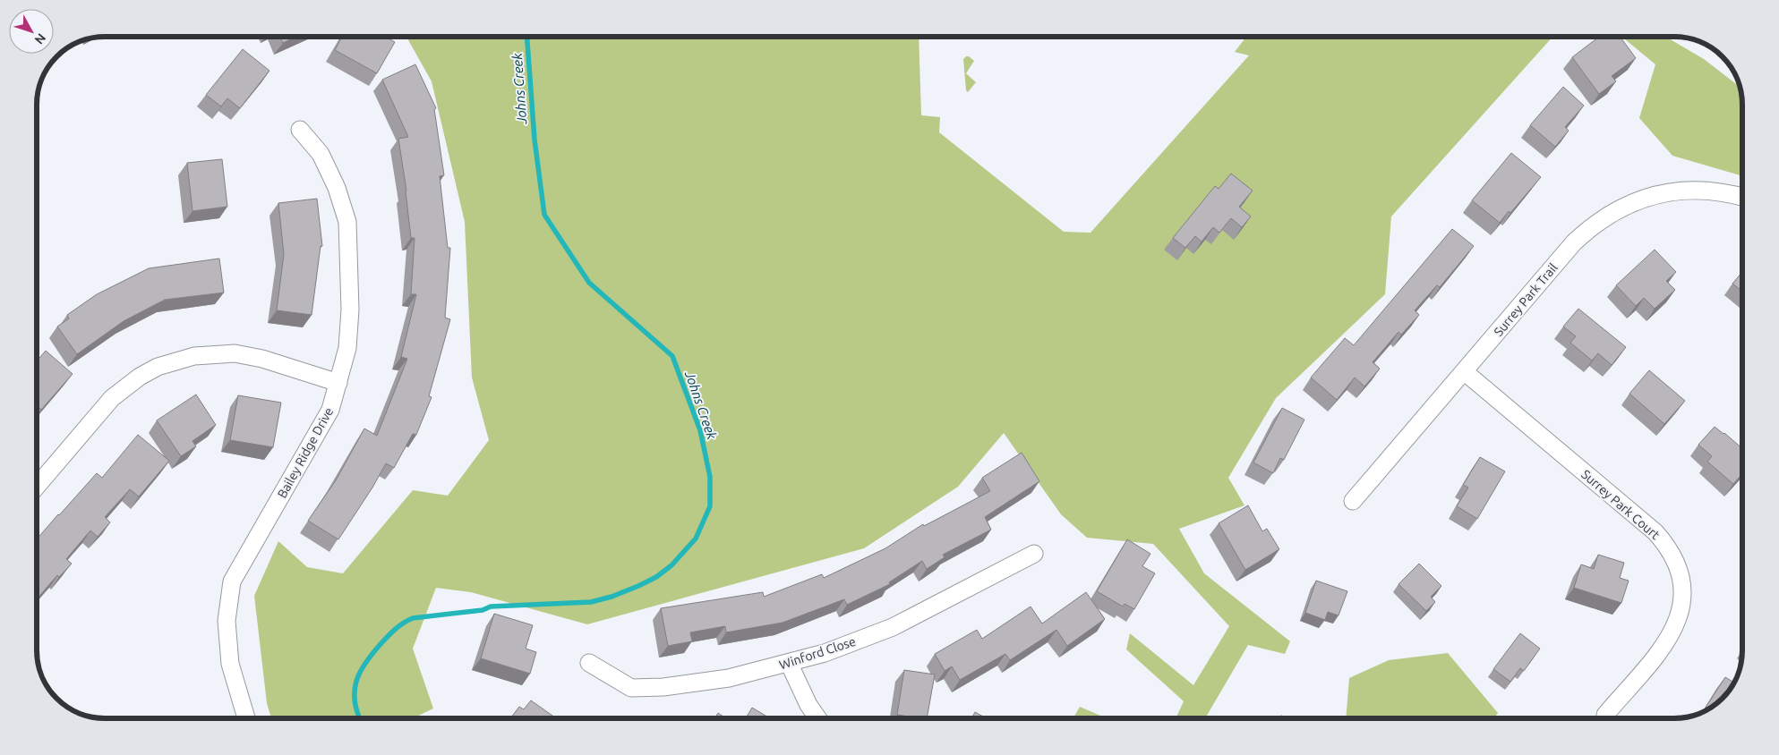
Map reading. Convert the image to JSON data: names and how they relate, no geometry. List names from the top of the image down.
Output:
{
  "streets": {
    "street": [
      "Surrey Park Trail",
      "Bailey Ridge Drive",
      "Surrey Park Court",
      "Winford Close"
    ]
  },
  "crossings": [
    ["Surrey Park Trail", "Surrey Park Court"]
  ],
  "water": ["Johns Creek"],
  "north": "bottom right"
}
